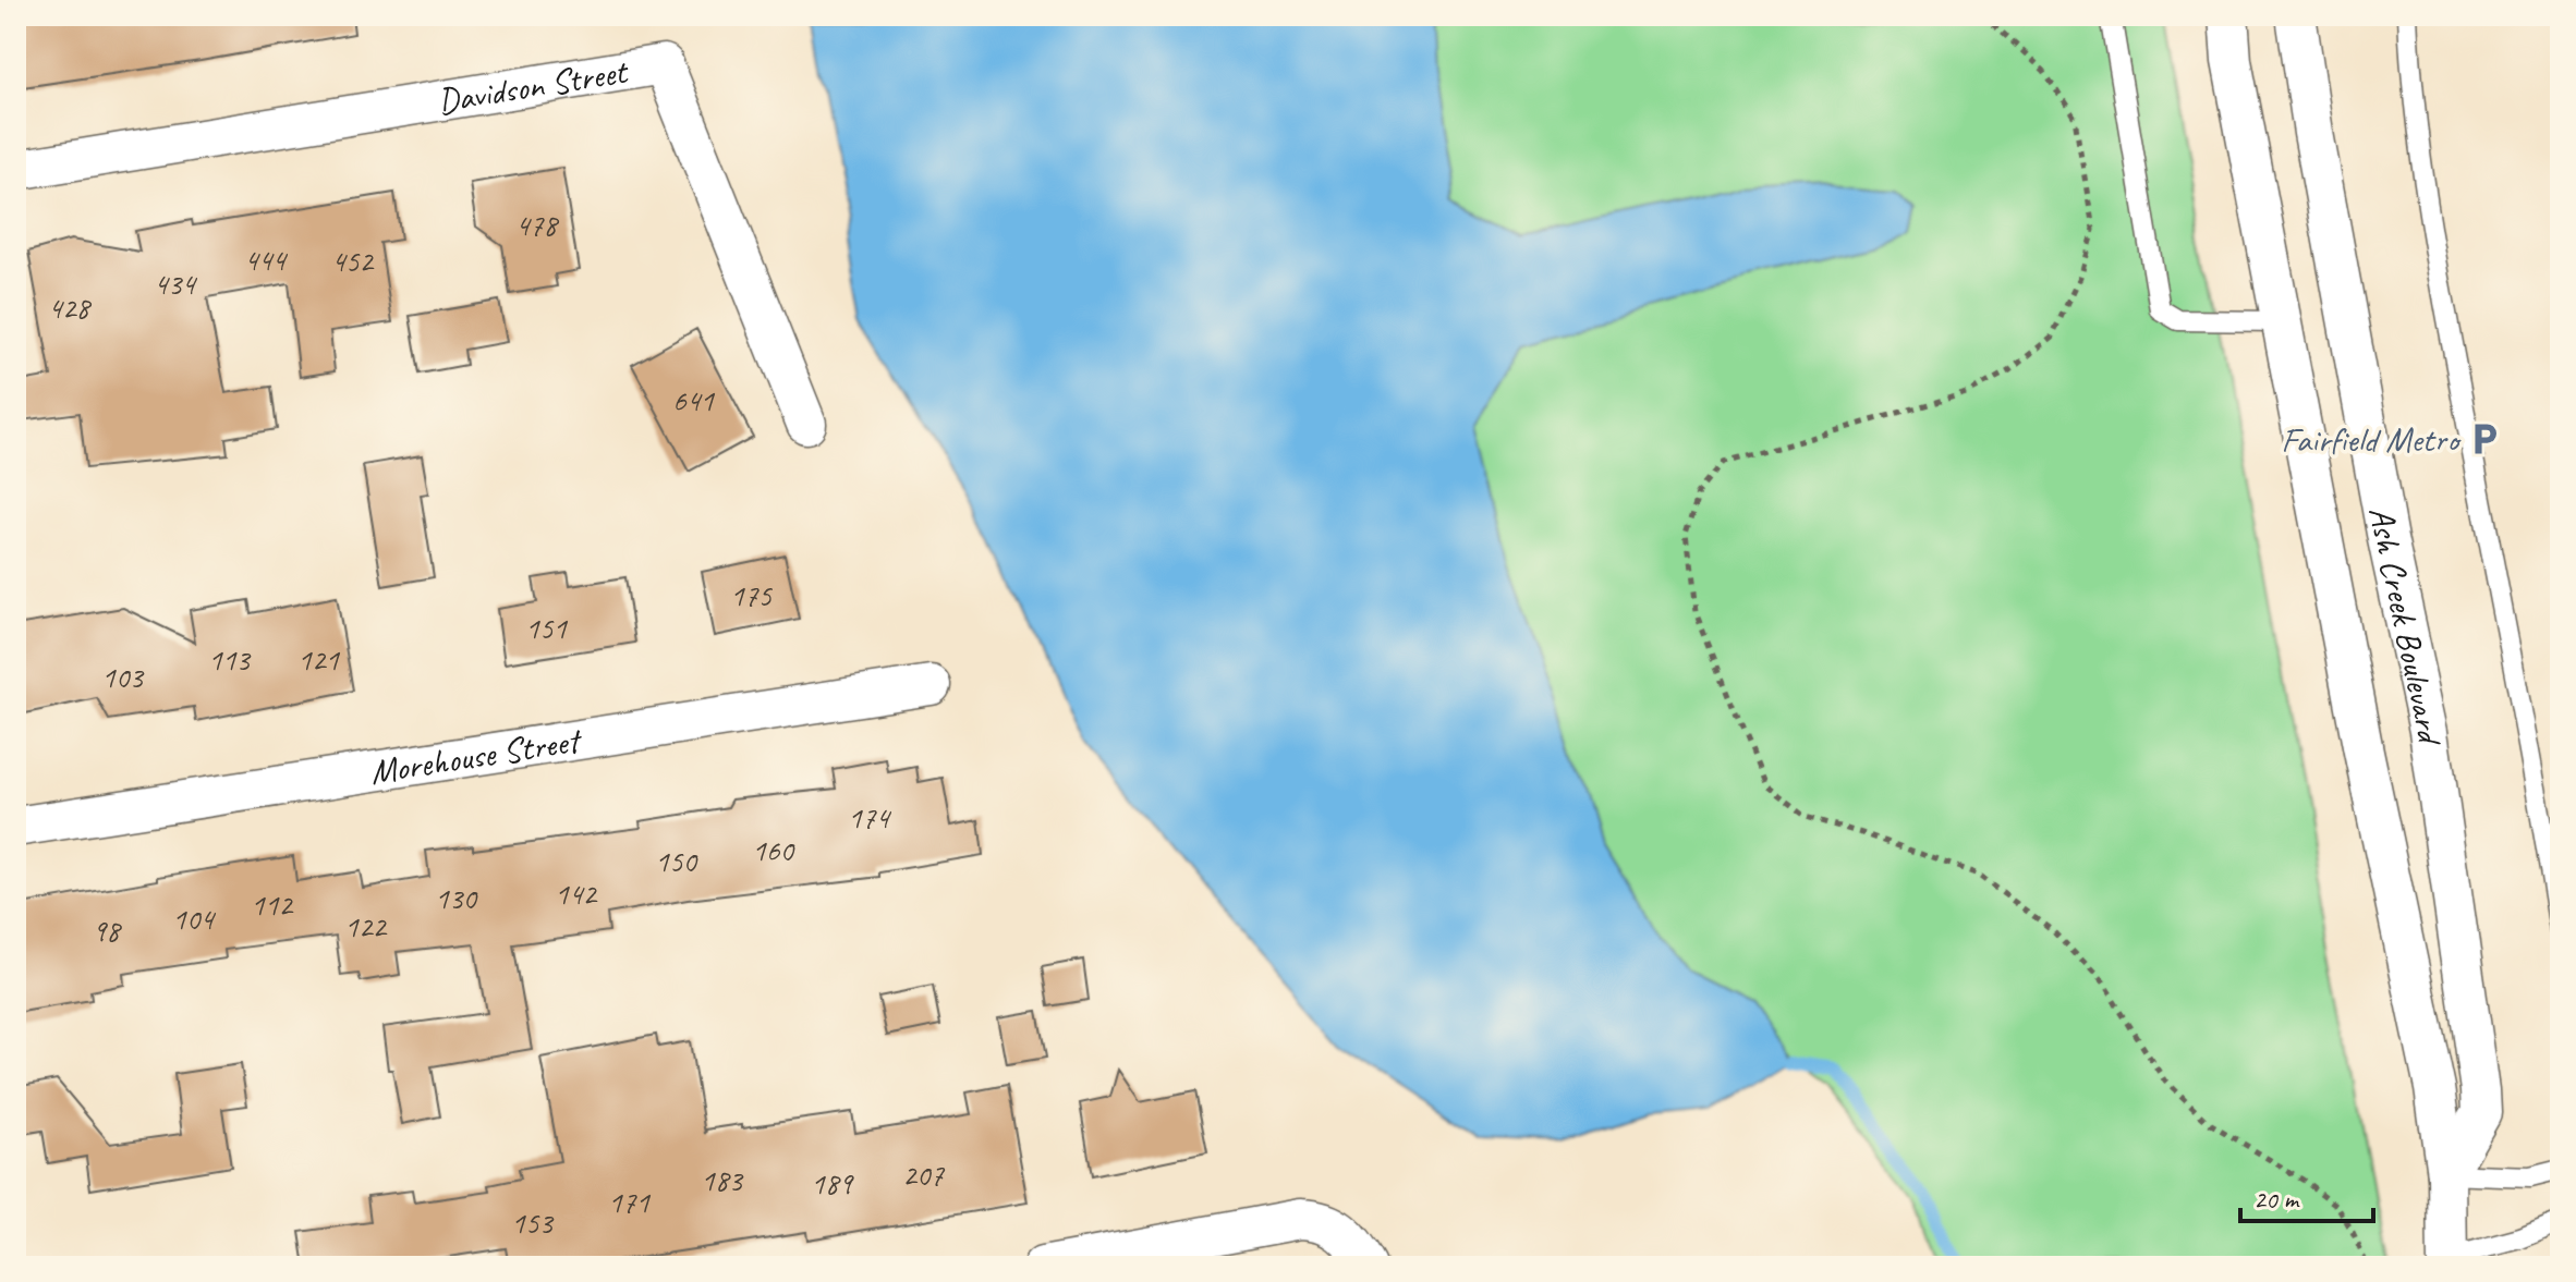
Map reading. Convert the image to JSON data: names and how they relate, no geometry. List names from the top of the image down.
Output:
{
  "streets": {
    "street": ["Davidson Street", "Ash Creek Boulevard", "Morehouse Street"]
  },
  "places": {
    "parking": ["Fairfield Metro"]
  },
  "house_numbers": [
    "478",
    "444",
    "452",
    "434",
    "428",
    "641",
    "175",
    "151",
    "113",
    "121",
    "103",
    "174",
    "160",
    "150",
    "142",
    "130",
    "112",
    "104",
    "122",
    "98",
    "207",
    "183",
    "189",
    "171",
    "153"
  ],
  "scale_bar": "20 m"
}
